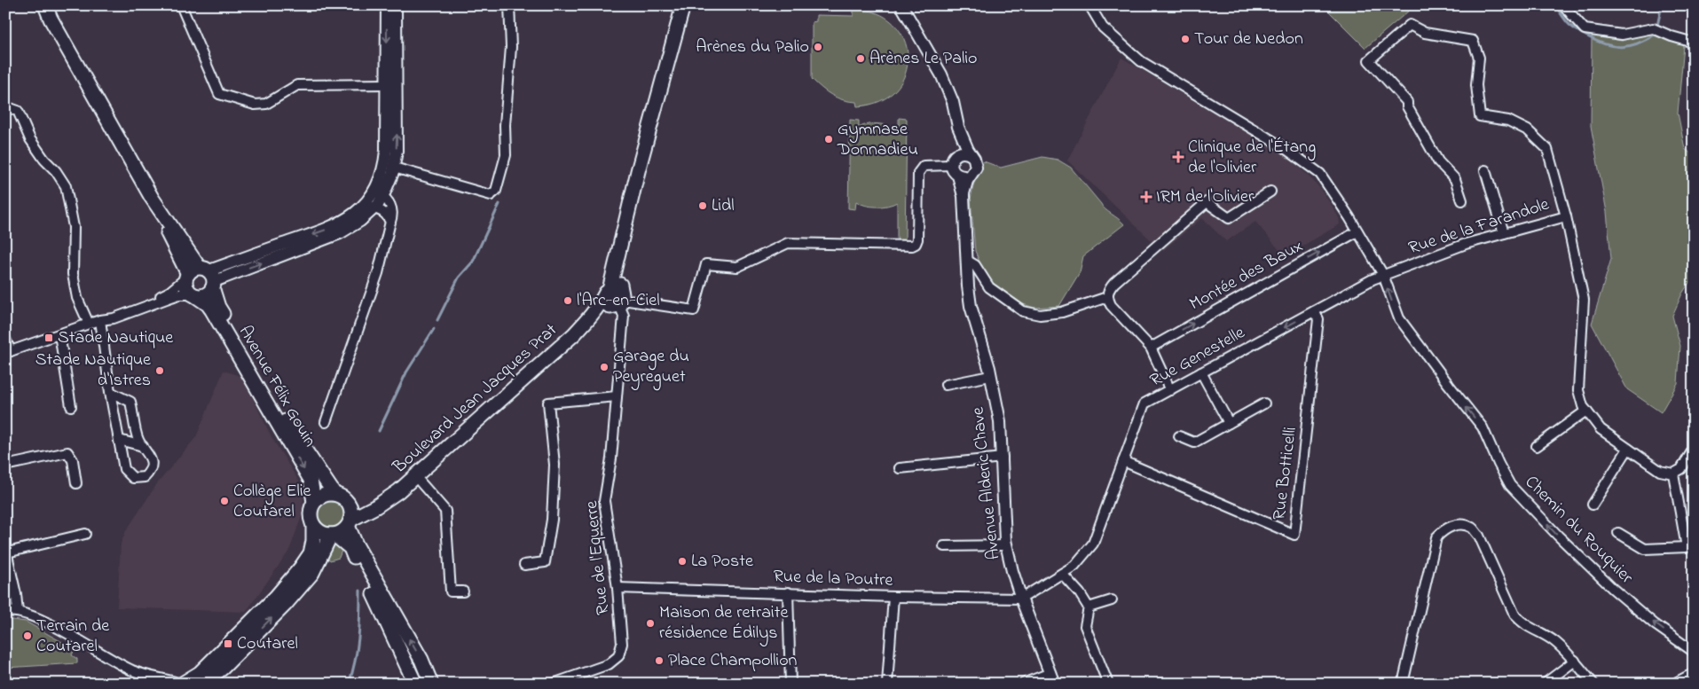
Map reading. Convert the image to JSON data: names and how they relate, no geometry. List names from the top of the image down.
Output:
{
  "streets": {
    "main road": ["Avenue Félix Gouin", "Boulevard Jean Jacques Prat"],
    "street": [
      "Rue de la Farandole",
      "Montée des Baux",
      "Rue Genestelle",
      "Rue Botticelli",
      "Avenue Alderic Chave",
      "Chemin du Rouquier",
      "Rue de l'Equerre",
      "Rue de la Poutre"
    ]
  },
  "crossings": [
    ["Rue de la Farandole", "Rue Genestelle"],
    ["Rue de la Farandole", "Chemin du Rouquier"],
    ["Montée des Baux", "Chemin du Rouquier"],
    ["Rue Genestelle", "Rue Botticelli"],
    ["Rue Genestelle", "Avenue Alderic Chave"],
    ["Rue Genestelle", "Chemin du Rouquier"],
    ["Rue Genestelle", "Rue de la Poutre"],
    ["Avenue Félix Gouin", "Boulevard Jean Jacques Prat"],
    ["Boulevard Jean Jacques Prat", "Rue de l'Equerre"],
    ["Avenue Alderic Chave", "Rue de la Poutre"],
    ["Rue de l'Equerre", "Rue de la Poutre"]
  ],
  "one_way": ["Chemin du Rouquier"],
  "places": {
    "other": [
      "Tour de Nedon",
      "Arènes du Palio",
      "Arènes Le Palio",
      "Gymnase Donnadieu",
      "Lidl",
      "l'Arc-en-Ciel",
      "Garage du Peyreguet",
      "Stade Nautique d'Istres",
      "Collège Elie Coutarel",
      "La Poste",
      "Maison de retraite résidence Édilys",
      "Terrain de Coutarel",
      "Place Champollion"
    ],
    "health": ["Clinique de l'Étang de l'Olivier", "IRM de l'Olivier"],
    "transit": ["Stade Nautique", "Coutarel"]
  }
}
